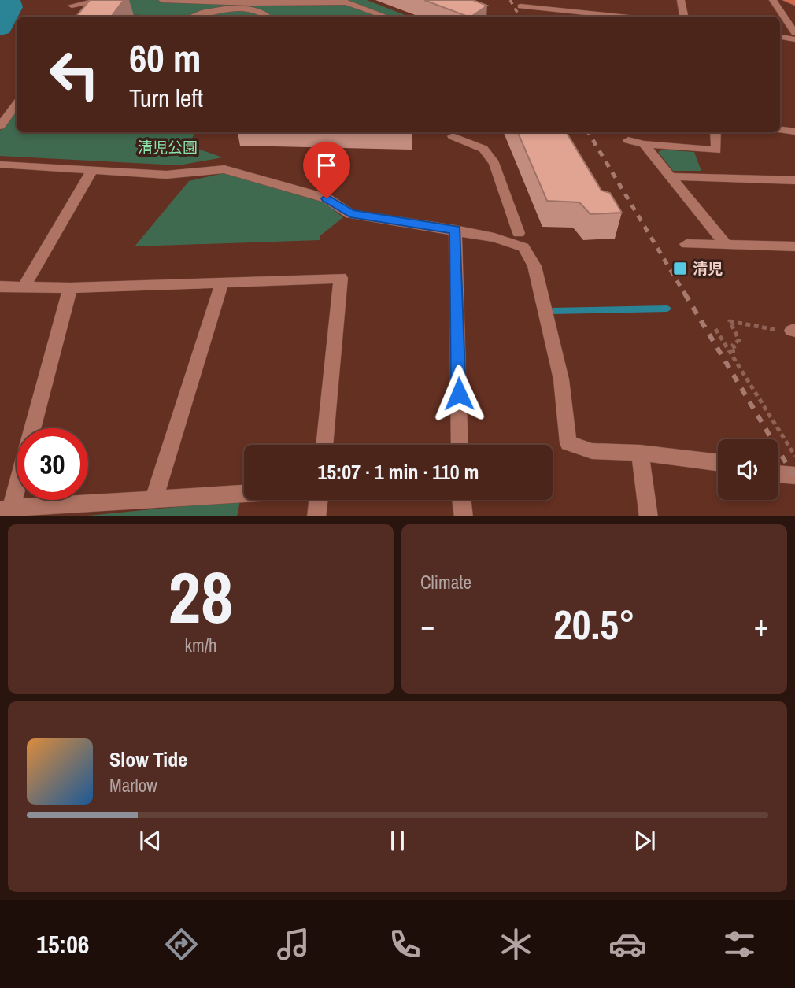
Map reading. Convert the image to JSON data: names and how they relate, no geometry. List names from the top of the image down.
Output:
{
  "parks": ["清児公園"],
  "places": {
    "transit": ["清児"]
  },
  "page": {
    "turn": ["60 m", "Turn left"],
    "limit": "30",
    "trip": "15:07 · 1 min · 110 m",
    "tile": [
      ["28", "km/h"],
      "Climate"
    ],
    "heat": ["−", "20.5°", "+"],
    "song": ["Slow Tide", "Marlow"],
    "tabs": "15:06"
  }
}
